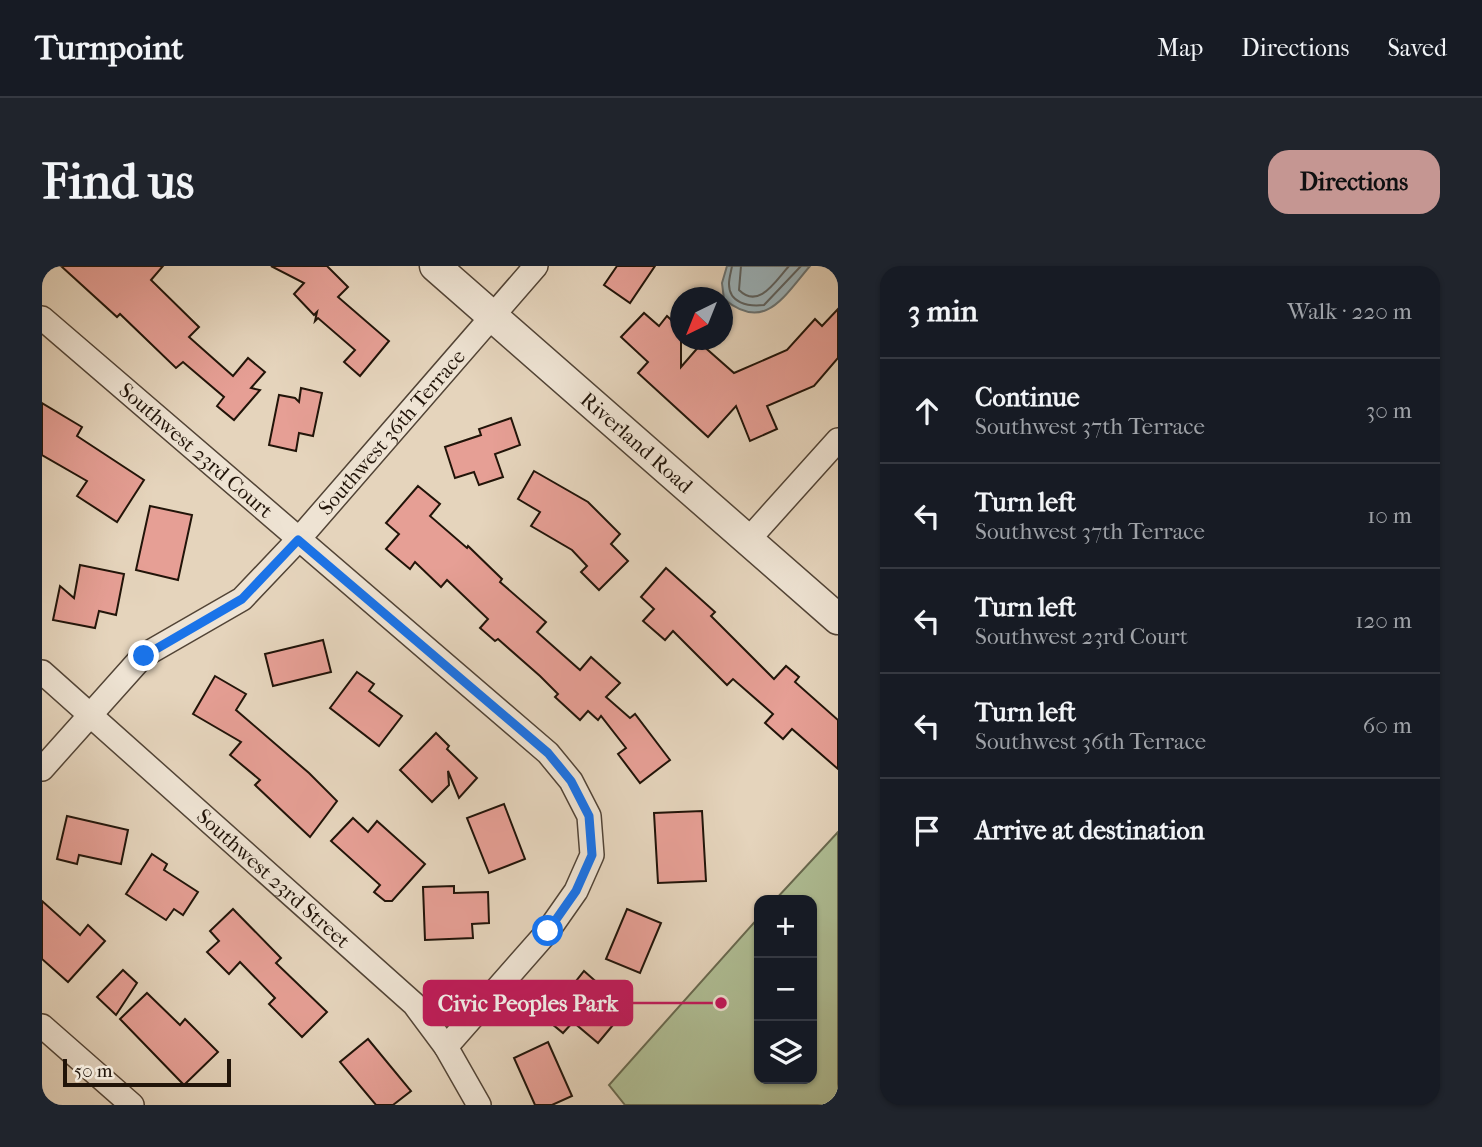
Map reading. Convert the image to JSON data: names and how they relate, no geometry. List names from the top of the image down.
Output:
{
  "streets": {
    "street": [
      "Southwest 36th Terrace",
      "Riverland Road",
      "Southwest 23rd Court",
      "Southwest 23rd Street"
    ]
  },
  "crossings": [
    ["Southwest 36th Terrace", "Riverland Road"],
    ["Southwest 36th Terrace", "Southwest 23rd Court"],
    ["Southwest 36th Terrace", "Southwest 23rd Street"],
    ["Southwest 23rd Court", "Southwest 23rd Street"]
  ],
  "places": ["Civic Peoples Park"],
  "scale_bar": "50 m",
  "north": "bottom left",
  "page": {
    "header": "Turnpoint",
    "nav": ["Map", "Directions", "Saved"],
    "buttons": "Directions",
    "title": "Find us",
    "heading": ["3 min", "Walk · 220 m"],
    "list": [
      ["Continue", "Southwest 37th Terrace", "30 m"],
      ["Turn left", "Southwest 37th Terrace", "10 m"],
      ["Turn left", "Southwest 23rd Court", "120 m"],
      ["Turn left", "Southwest 36th Terrace", "60 m"],
      "Arrive at destination"
    ],
    "map_buttons": ["+", "−"],
    "scale": "50 m"
  }
}
